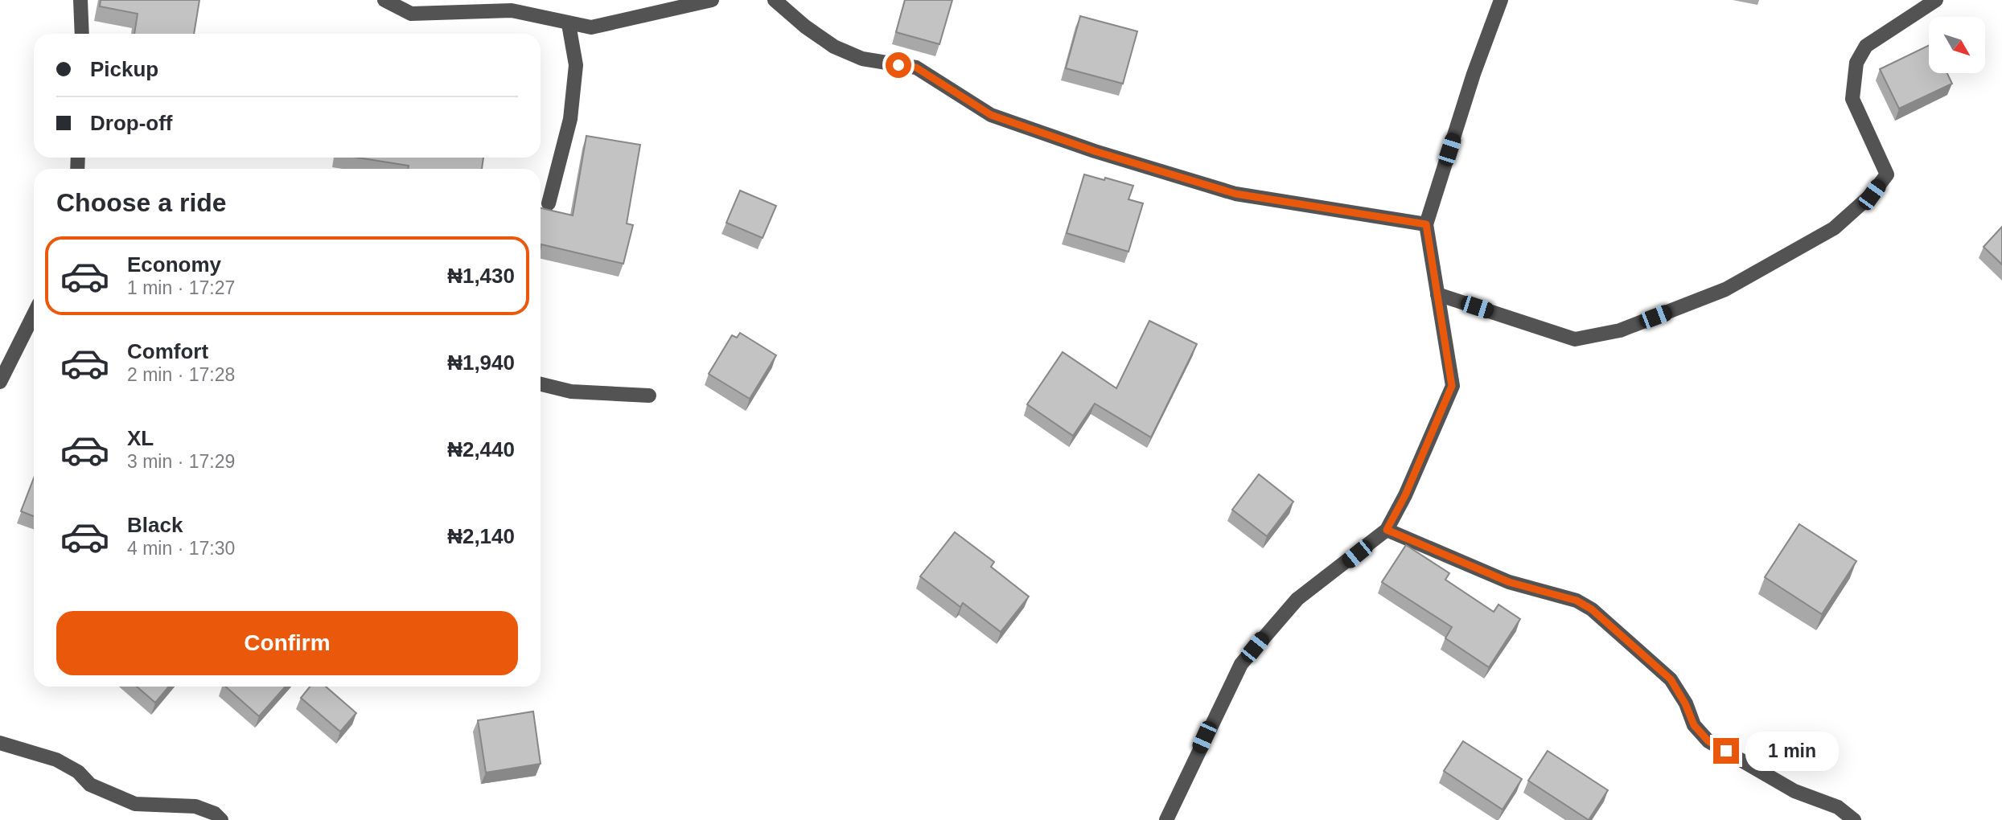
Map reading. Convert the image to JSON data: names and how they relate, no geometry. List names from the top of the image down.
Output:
{
  "north": "bottom right",
  "page": {
    "banner": ["Pickup", "Drop-off"],
    "heading": "Choose a ride",
    "list": [
      {
        "name": "Economy",
        "note": "1 min · 17:27",
        "value": "₦1,430"
      },
      {
        "name": "Comfort",
        "note": "2 min · 17:28",
        "value": "₦1,940"
      },
      {
        "name": "XL",
        "note": "3 min · 17:29",
        "value": "₦2,440"
      },
      {
        "name": "Black",
        "note": "4 min · 17:30",
        "value": "₦2,140"
      }
    ],
    "buttons": "Confirm",
    "bubble": "1 min"
  }
}
